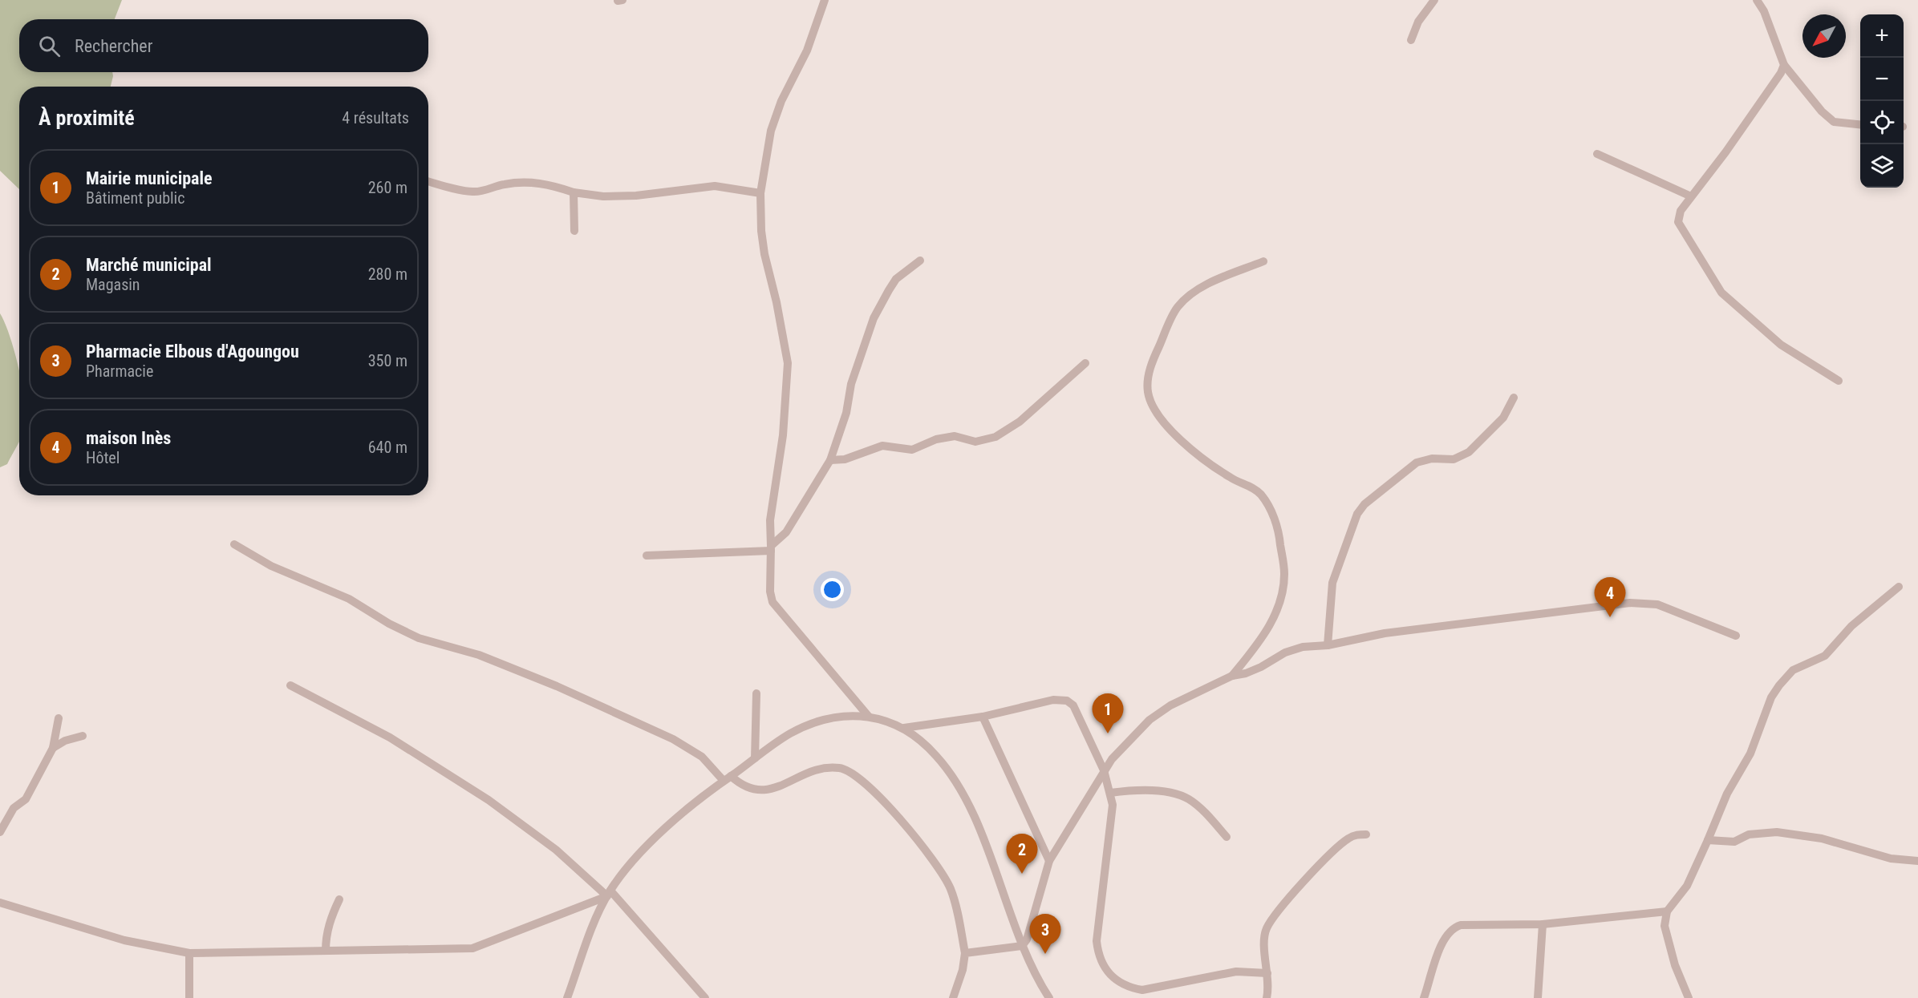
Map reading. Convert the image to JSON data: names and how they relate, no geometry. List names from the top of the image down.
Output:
{
  "north": "bottom left",
  "page": {
    "map_buttons": ["+", "−"],
    "search": "Rechercher",
    "heading": ["À proximité", "4 résultats"],
    "list": [
      {
        "mark": "1",
        "name": "Mairie municipale",
        "note": "Bâtiment public",
        "value": "260 m"
      },
      {
        "mark": "2",
        "name": "Marché municipal",
        "note": "Magasin",
        "value": "280 m"
      },
      {
        "mark": "3",
        "name": "Pharmacie Elbous d'Agoungou",
        "note": "Pharmacie",
        "value": "350 m"
      },
      {
        "mark": "4",
        "name": "maison Inès",
        "note": "Hôtel",
        "value": "640 m"
      }
    ],
    "pins": [
      "4",
      "1",
      "2",
      "3"
    ]
  }
}
